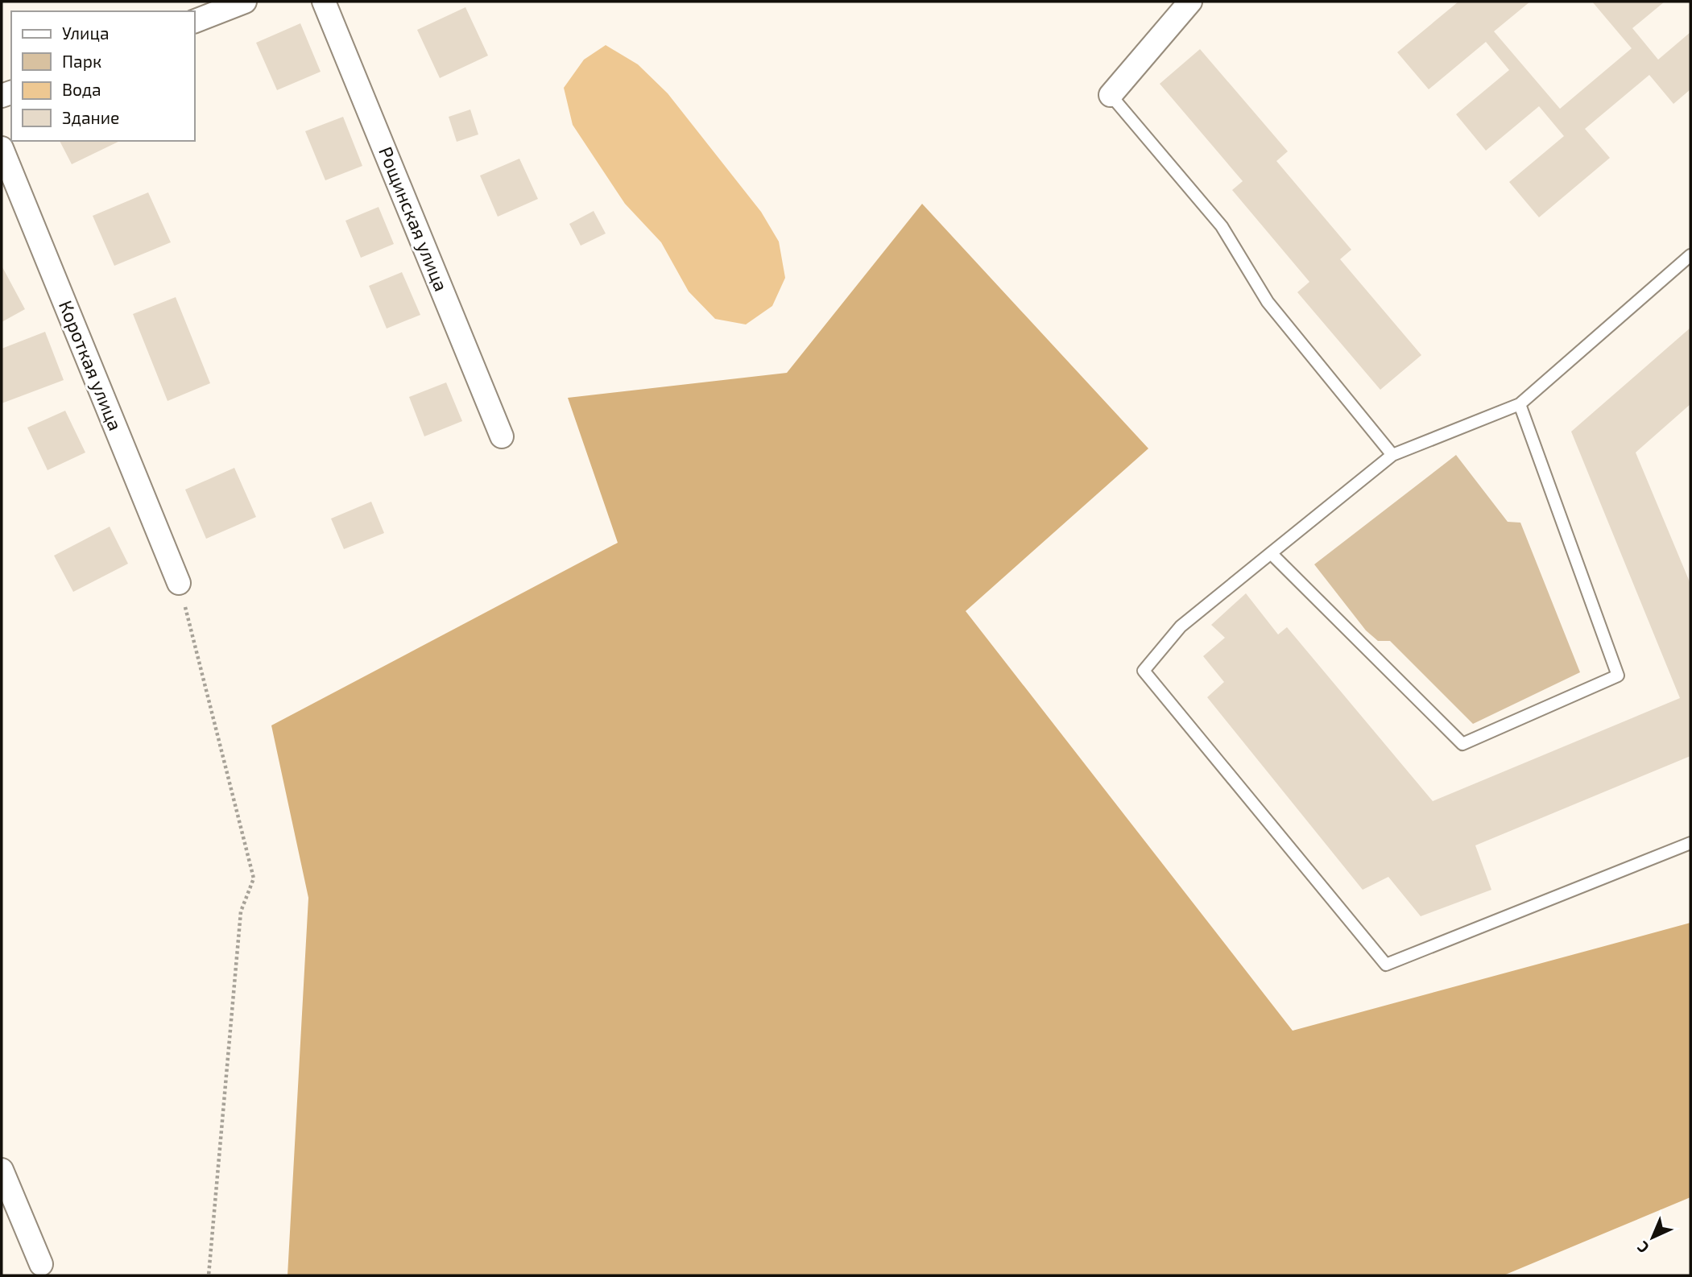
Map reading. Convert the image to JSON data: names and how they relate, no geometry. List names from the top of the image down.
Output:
{
  "streets": {
    "street": ["Рощинская улица", "Короткая улица"]
  },
  "legend": [
    "Улица",
    "Парк",
    "Вода",
    "Здание"
  ],
  "north": "bottom left"
}
